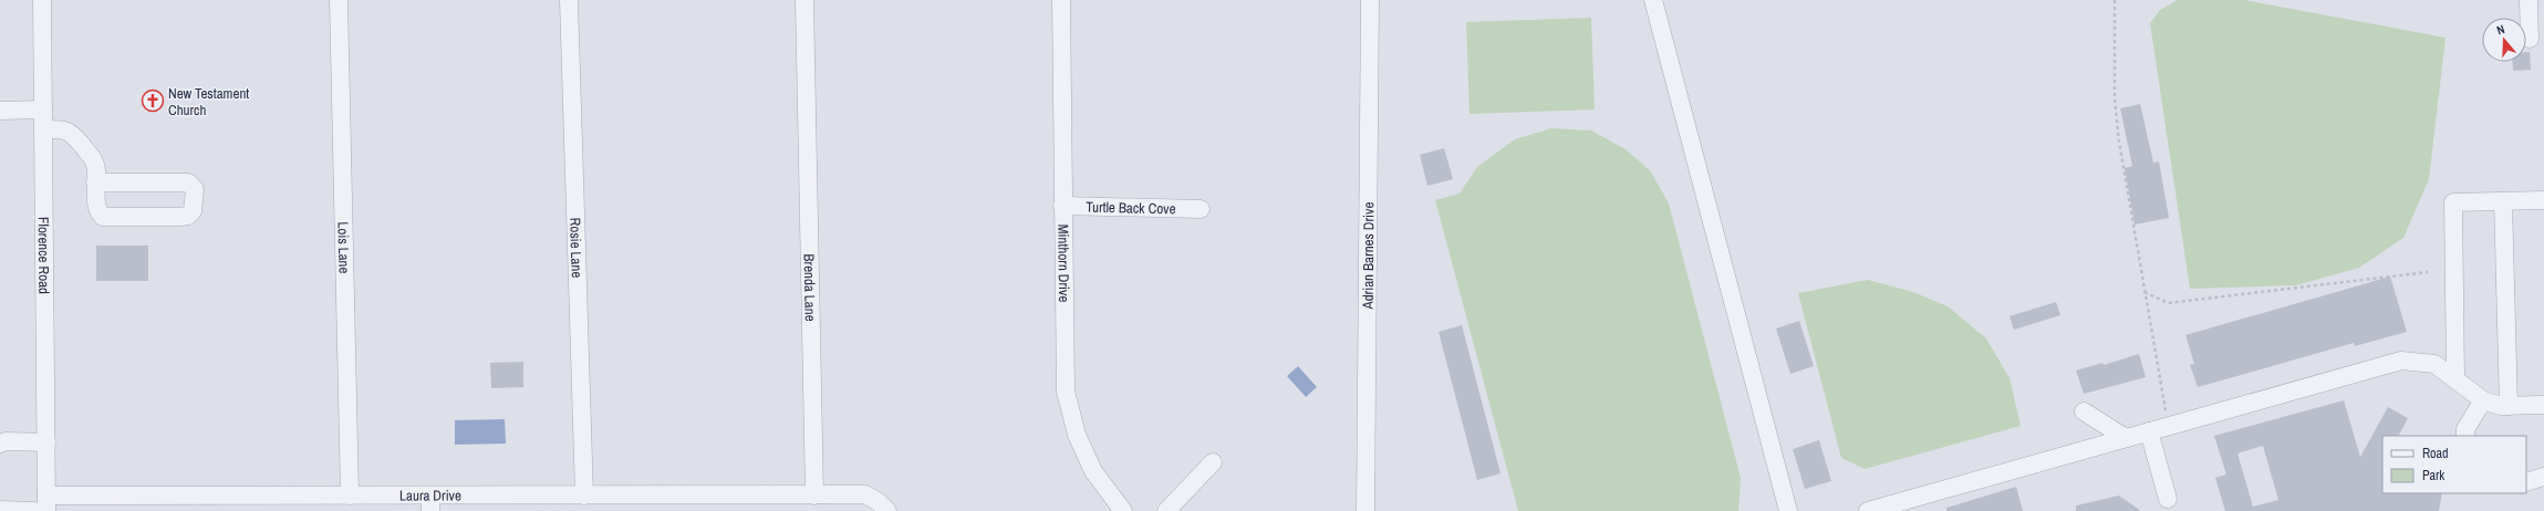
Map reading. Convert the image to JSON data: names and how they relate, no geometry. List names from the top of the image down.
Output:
{
  "streets": {
    "street": [
      "Turtle Back Cove",
      "Lois Lane",
      "Rosie Lane",
      "Florence Road",
      "Adrian Barnes Drive",
      "Minthorn Drive",
      "Brenda Lane",
      "Laura Drive"
    ]
  },
  "crossings": [
    ["Turtle Back Cove", "Minthorn Drive"],
    ["Lois Lane", "Laura Drive"],
    ["Rosie Lane", "Laura Drive"],
    ["Florence Road", "Laura Drive"],
    ["Brenda Lane", "Laura Drive"]
  ],
  "places": {
    "church": ["New Testament Church"]
  },
  "legend": ["Road", "Park"],
  "north": "top"
}
